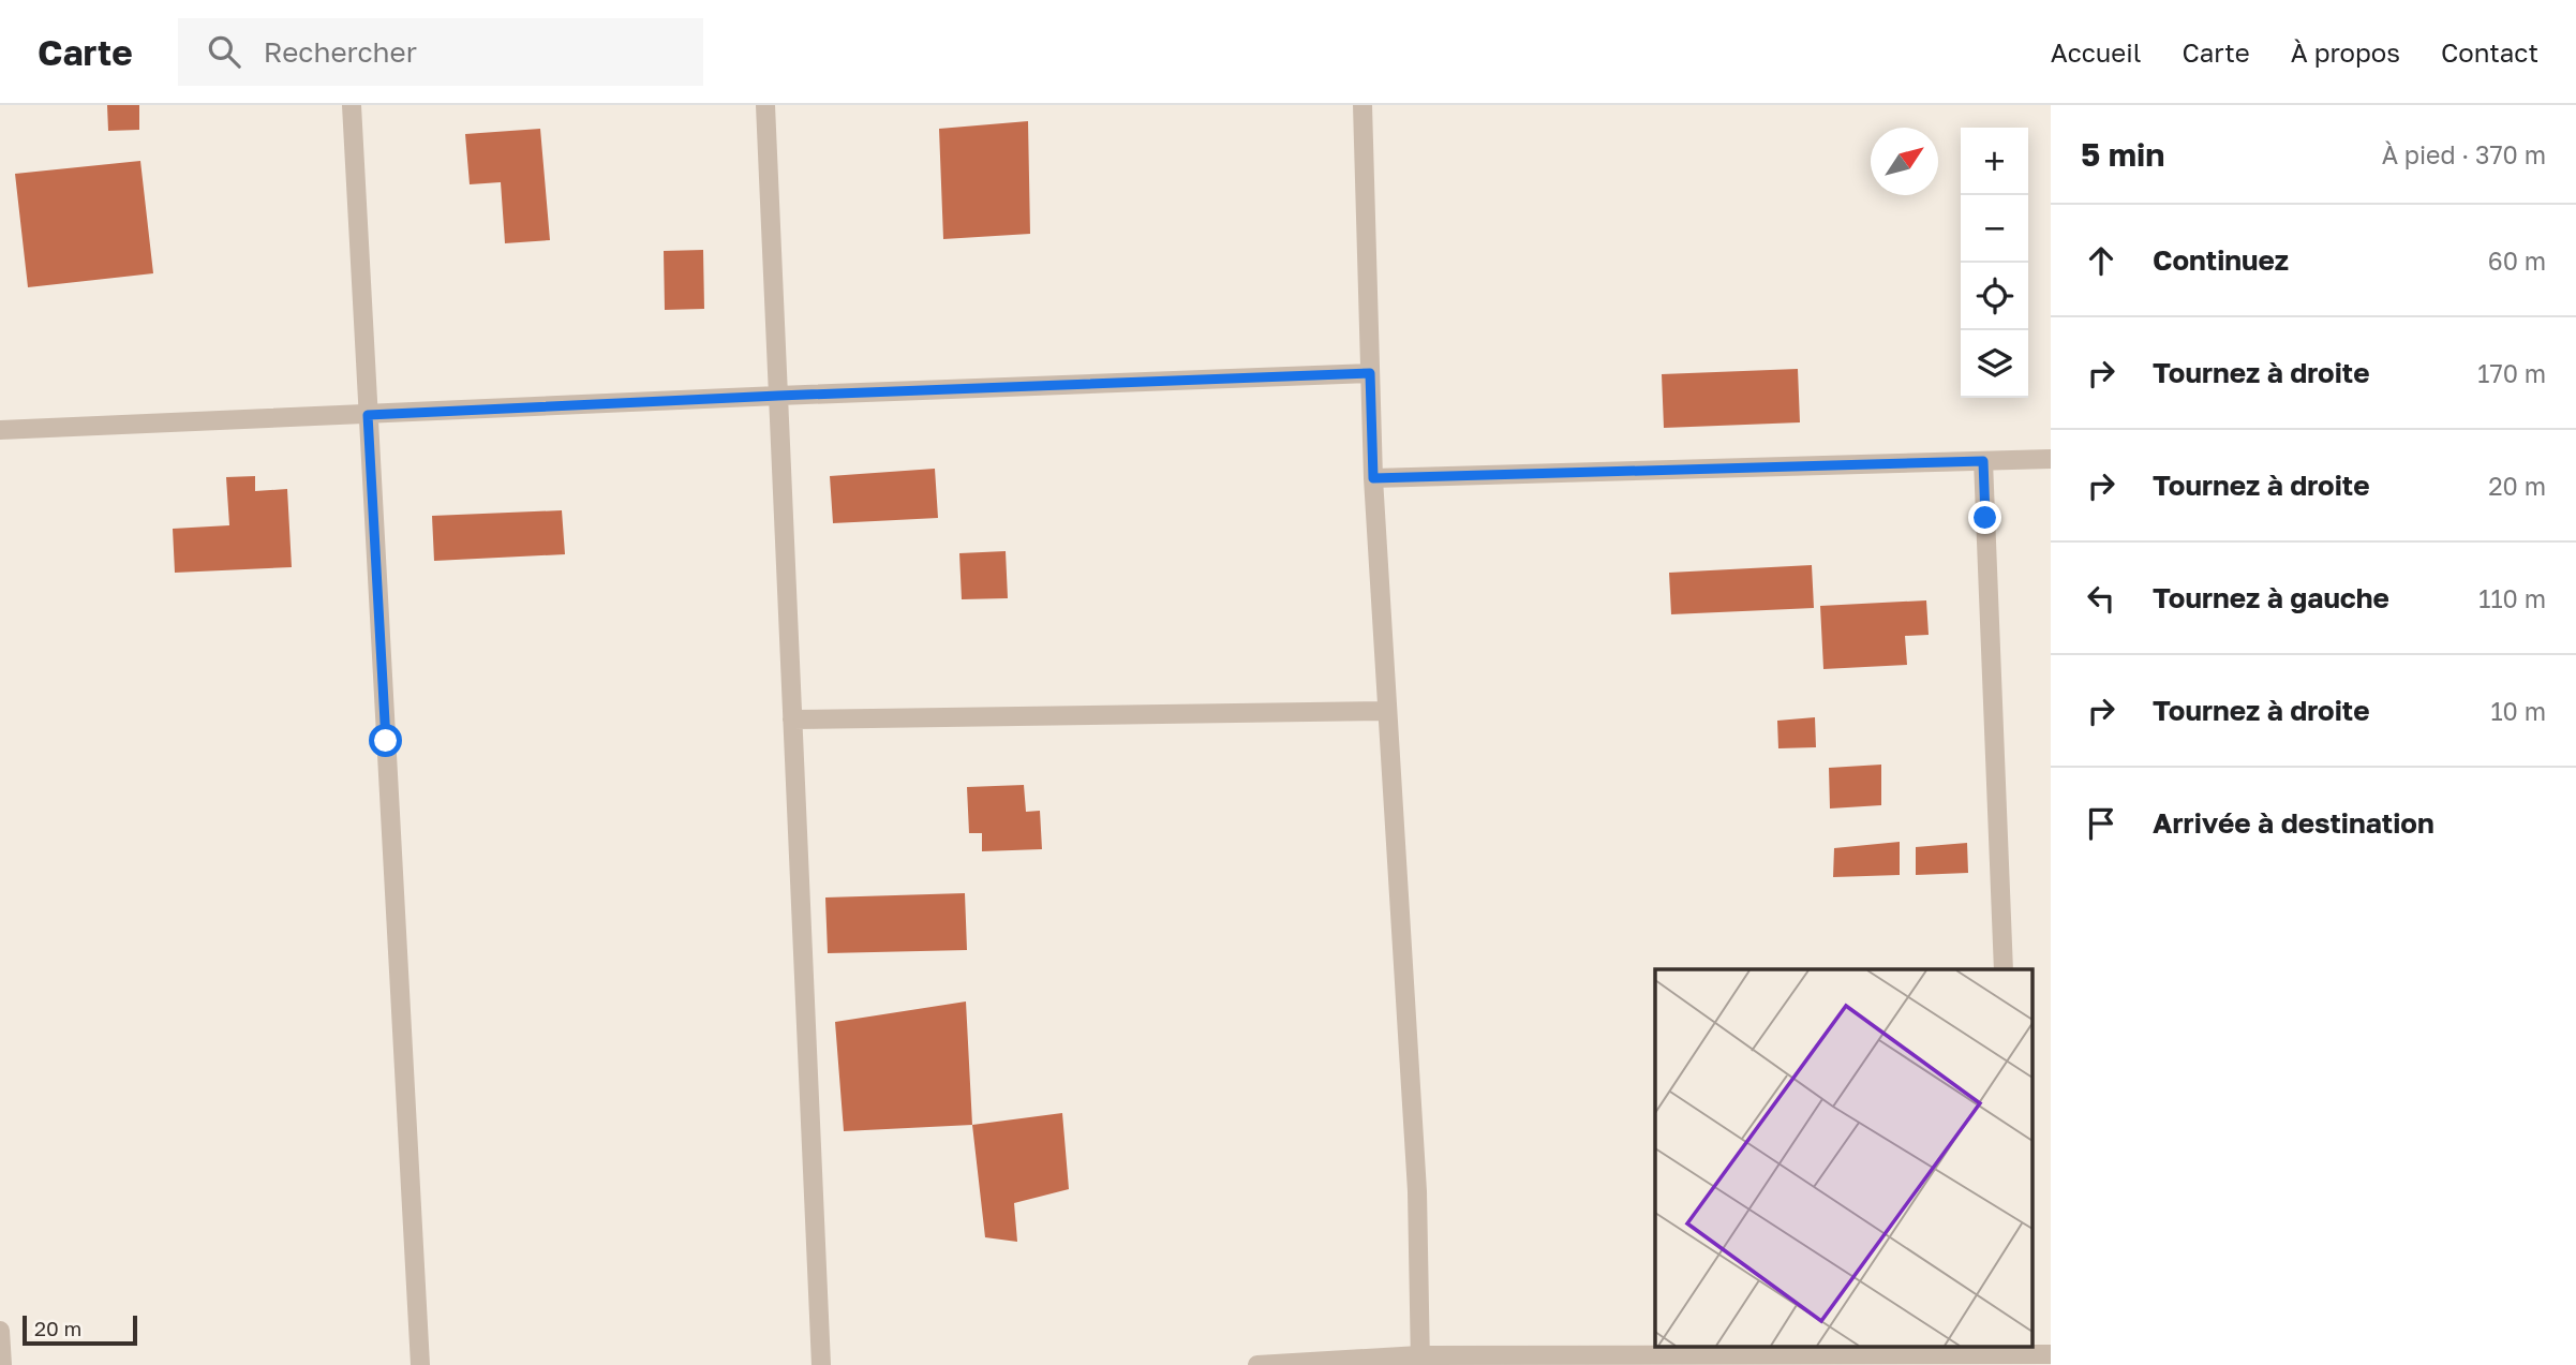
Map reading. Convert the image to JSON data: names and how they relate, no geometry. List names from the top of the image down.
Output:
{
  "scale_bar": "20 m",
  "north": "top right",
  "page": {
    "header": "Carte",
    "search": "Rechercher",
    "nav": [
      "Accueil",
      "Carte",
      "À propos",
      "Contact"
    ],
    "heading": ["5 min", "À pied · 370 m"],
    "map_buttons": ["+", "−"],
    "list": [
      ["Continuez", "60 m"],
      ["Tournez à droite", "170 m"],
      ["Tournez à droite", "20 m"],
      ["Tournez à gauche", "110 m"],
      ["Tournez à droite", "10 m"],
      "Arrivée à destination"
    ],
    "scale": "20 m"
  }
}
